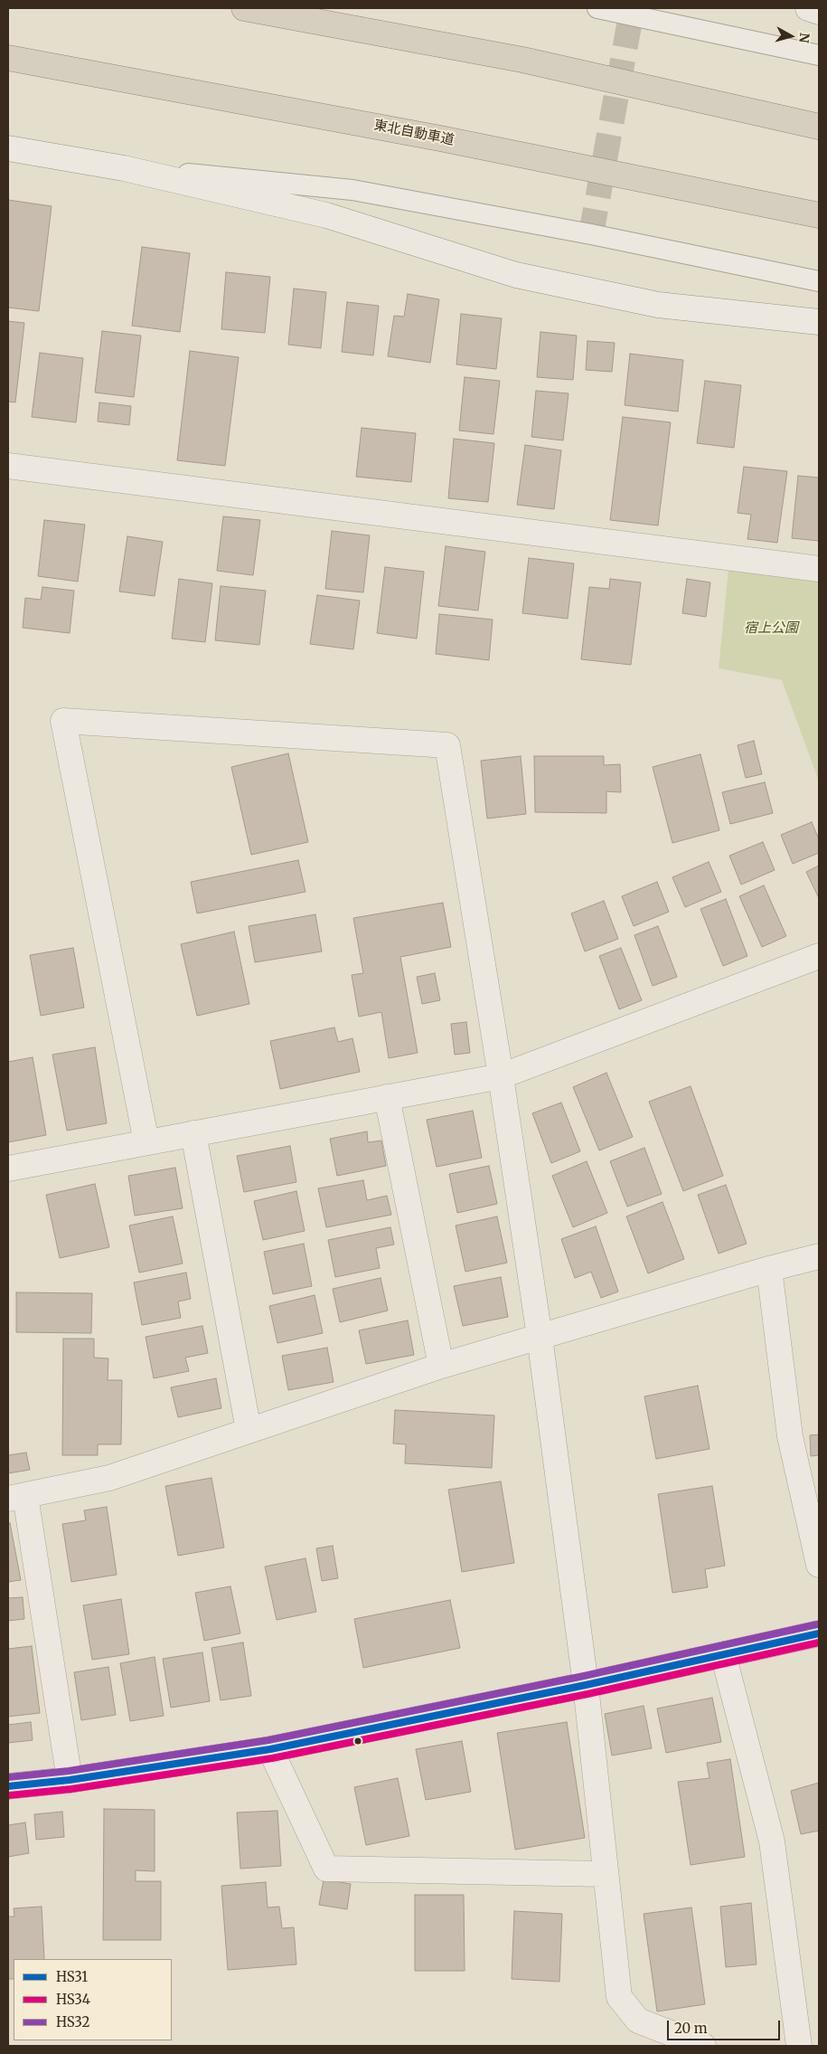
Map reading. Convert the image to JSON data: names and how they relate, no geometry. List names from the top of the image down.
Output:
{
  "streets": {
    "highway": ["東北自動車道"]
  },
  "parks": ["宿上公園"],
  "lines": ["transit line HS32", "transit line HS31", "transit line HS34"],
  "legend": ["HS31", "HS34", "HS32"],
  "scale_bar": "20 m",
  "north": "right"
}
